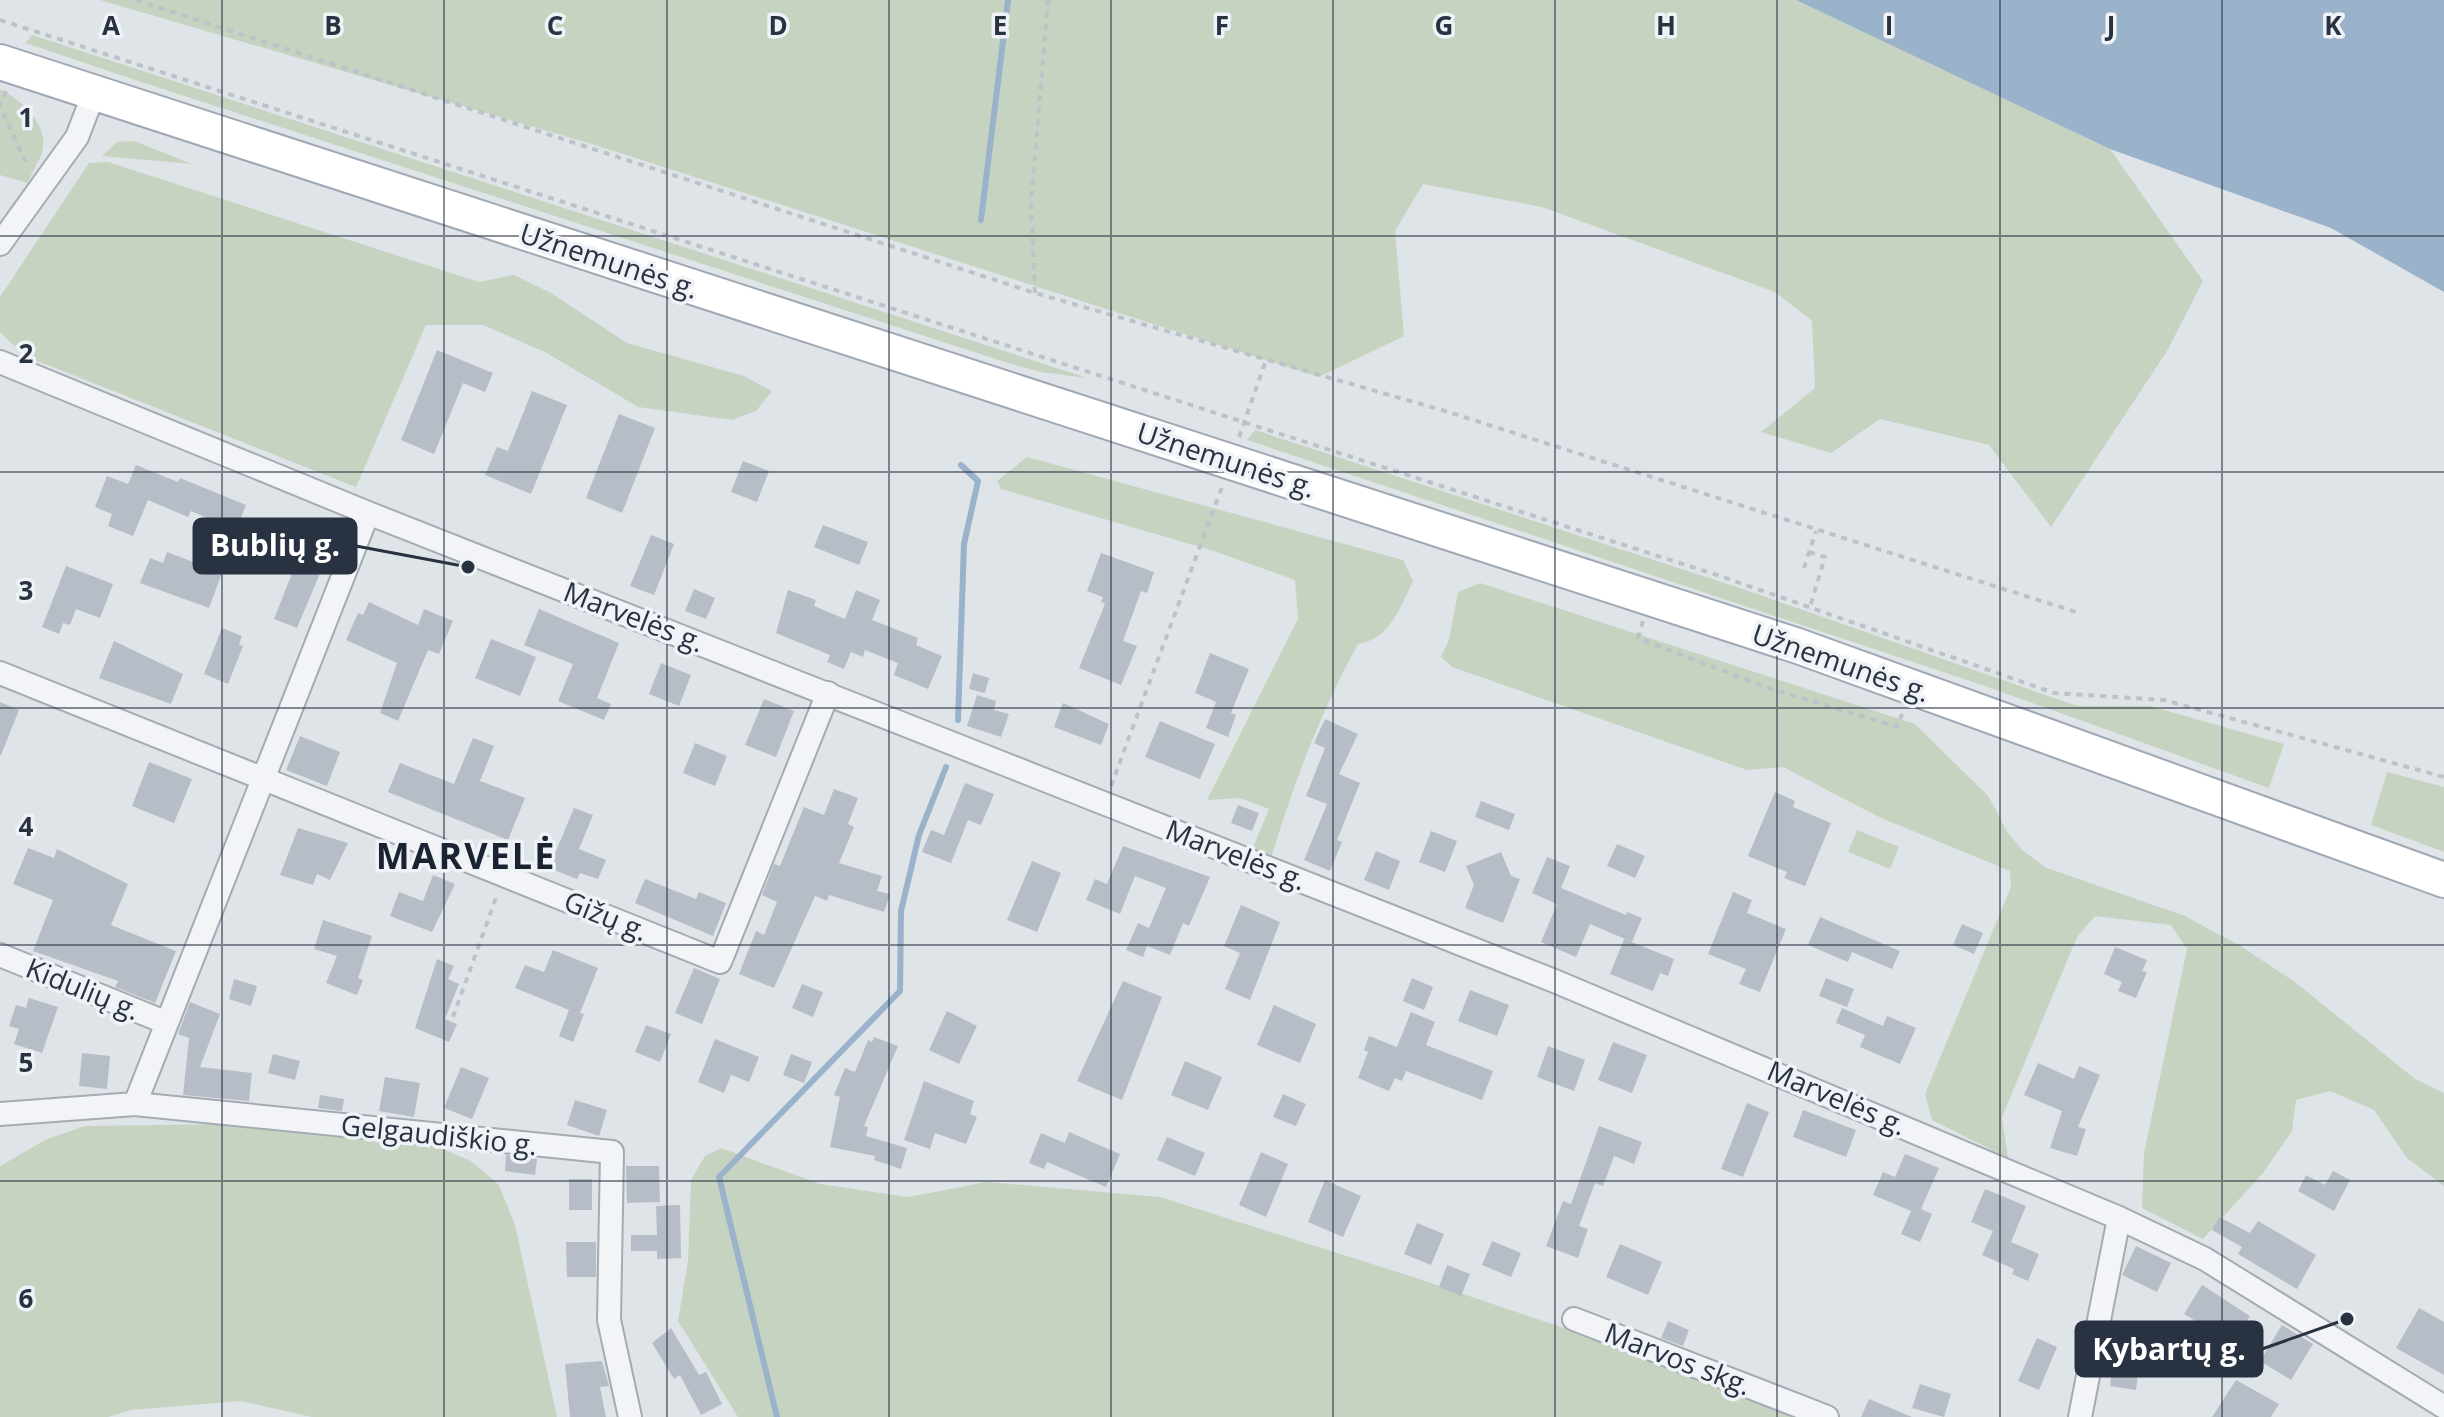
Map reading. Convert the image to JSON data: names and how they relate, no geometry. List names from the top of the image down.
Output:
{
  "streets": {
    "main road": ["Užnemunės g."],
    "street": [
      "Marvelės g.",
      "Gižų g.",
      "Kidulių g.",
      "Gelgaudiškio g.",
      "Marvos skg."
    ]
  },
  "crossings": [
    ["Marvelės g.", "Gižų g."]
  ],
  "districts": ["MARVELĖ"],
  "places": ["Bublių g.", "Kybartų g."],
  "grid": {
    "columns": [
      "A",
      "B",
      "C",
      "D",
      "E",
      "F",
      "G",
      "H",
      "I",
      "J",
      "K"
    ],
    "rows": [
      "1",
      "2",
      "3",
      "4",
      "5",
      "6"
    ]
  }
}
